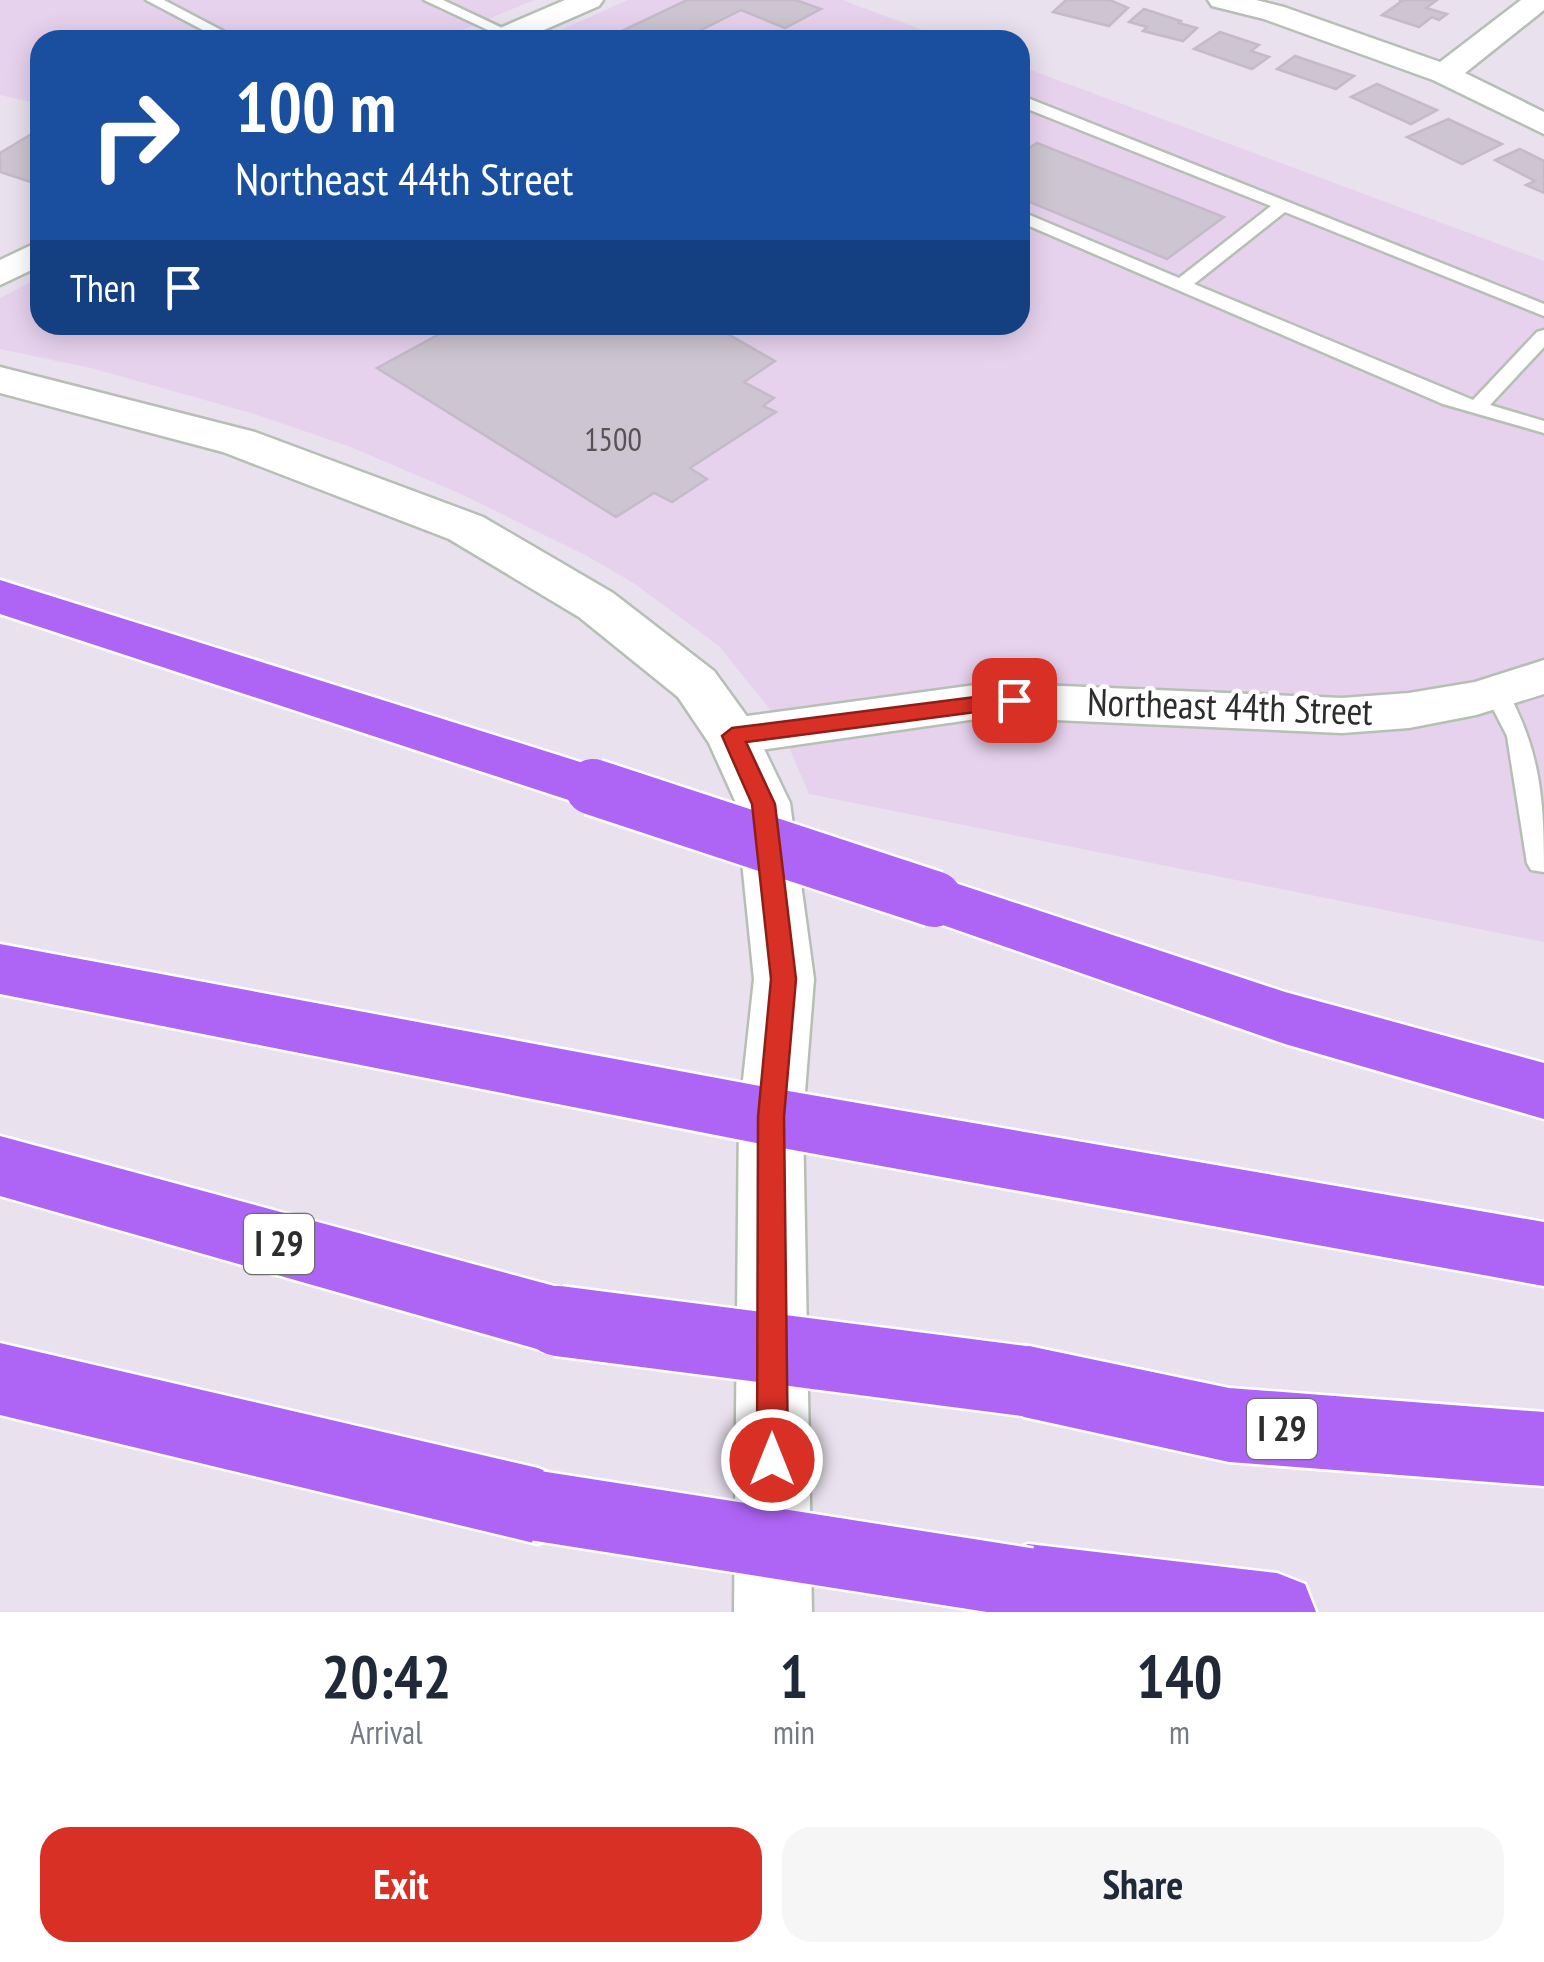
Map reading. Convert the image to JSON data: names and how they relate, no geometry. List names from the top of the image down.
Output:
{
  "streets": {
    "highway": ["I 29"],
    "street": ["Northeast 44th Street"]
  },
  "house_numbers": ["1500"],
  "page": {
    "turn": ["100 m", "Northeast 44th Street"],
    "then": "Then",
    "eta": [
      "20:42",
      "Arrival",
      "1",
      "min",
      "140",
      "m"
    ],
    "buttons": ["Exit", "Share"]
  }
}
